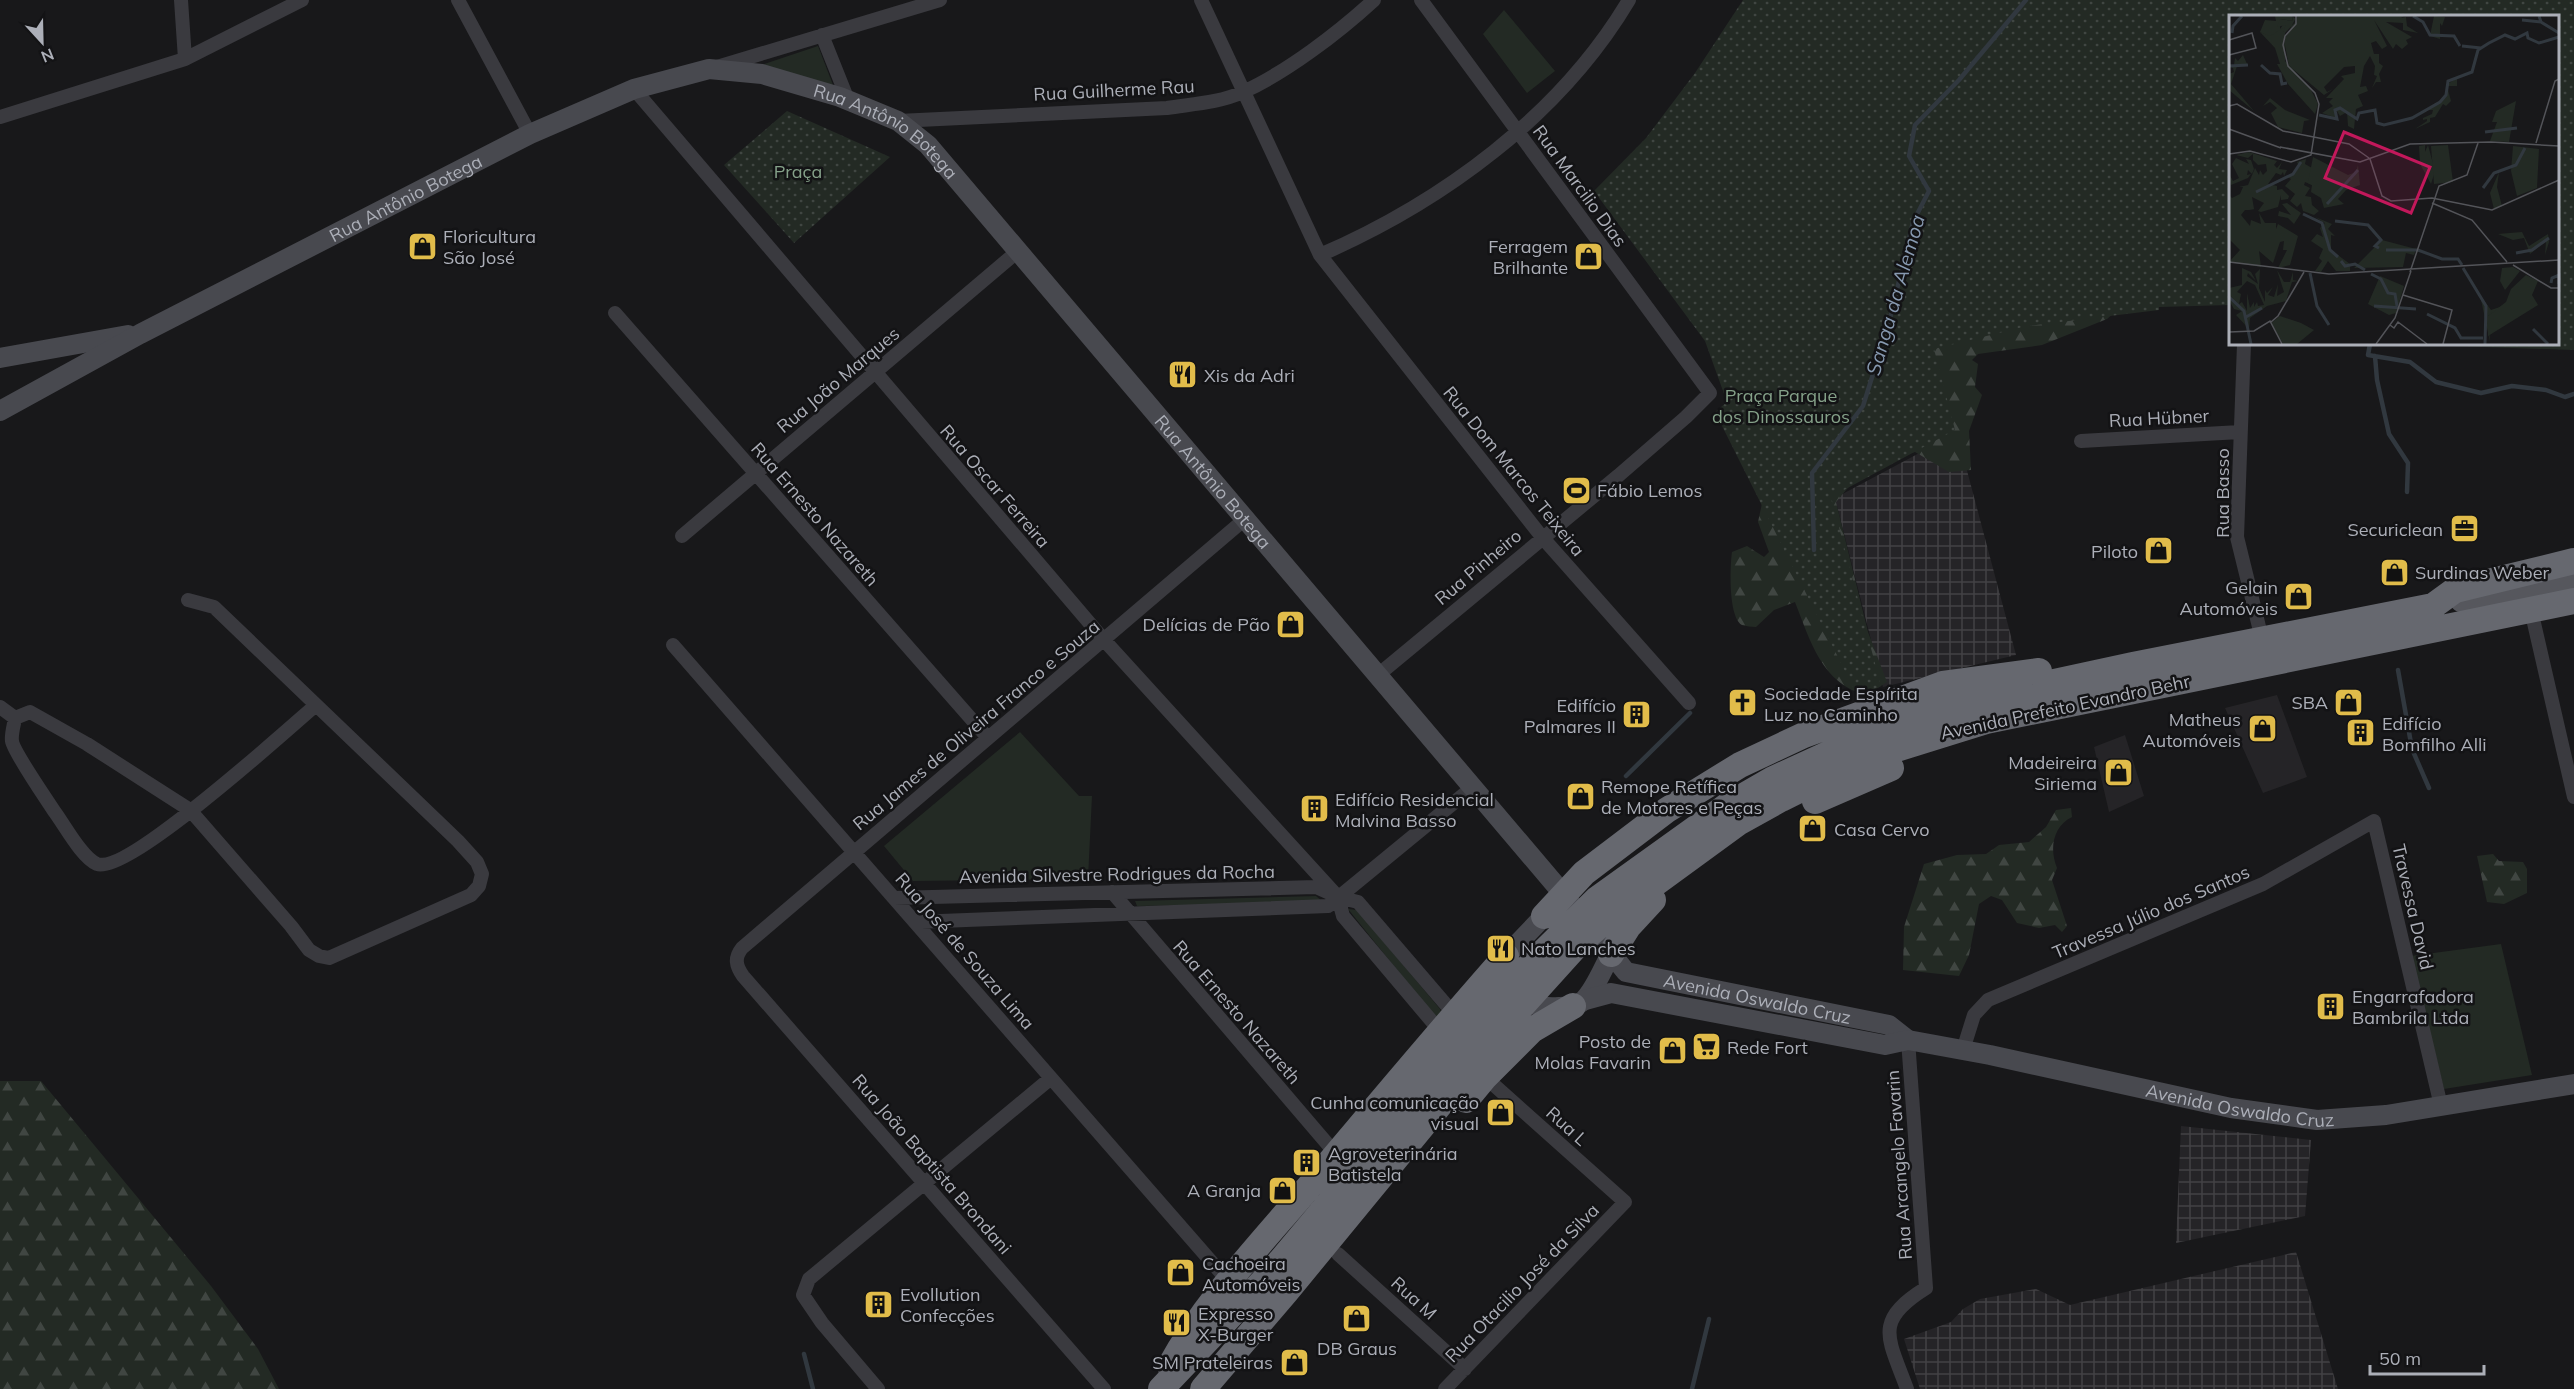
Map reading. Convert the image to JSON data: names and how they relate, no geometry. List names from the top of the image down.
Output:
{
  "streets": {
    "highway": ["Avenida Prefeito Evandro Behr"],
    "street": [
      "Rua Guilherme Rau",
      "Rua Antônio Botega",
      "Rua Marcilio Dias",
      "Rua João Marques",
      "Rua Hübner",
      "Rua Dom Marcos Teixeira",
      "Rua Oscar Ferreira",
      "Rua Basso",
      "Rua Ernesto Nazareth",
      "Rua Pinheiro",
      "Rua James de Oliveira Franco e Souza",
      "Avenida Silvestre Rodrigues da Rocha",
      "Travessa David",
      "Travessa Júlio dos Santos",
      "Rua José de Souza Lima",
      "Avenida Oswaldo Cruz",
      "Rua L",
      "Rua João Baptista Brondani",
      "Rua Arcangelo Favarin",
      "Rua Otacilio José da Silva",
      "Rua M"
    ]
  },
  "crossings": [
    ["Rua Guilherme Rau", "Rua Antônio Botega"],
    ["Rua Guilherme Rau", "Rua Dom Marcos Teixeira"],
    ["Rua Antônio Botega", "Rua João Marques"],
    ["Rua Antônio Botega", "Rua Oscar Ferreira"],
    ["Rua Antônio Botega", "Rua Pinheiro"],
    ["Rua Antônio Botega", "Avenida Prefeito Evandro Behr"],
    ["Rua Antônio Botega", "Rua James de Oliveira Franco e Souza"],
    ["Rua Antônio Botega", "Avenida Oswaldo Cruz"],
    ["Rua Marcilio Dias", "Rua Pinheiro"],
    ["Rua João Marques", "Rua Oscar Ferreira"],
    ["Rua João Marques", "Rua Ernesto Nazareth"],
    ["Rua Hübner", "Rua Basso"],
    ["Rua Dom Marcos Teixeira", "Rua Pinheiro"],
    ["Rua Oscar Ferreira", "Rua James de Oliveira Franco e Souza"],
    ["Rua Oscar Ferreira", "Avenida Silvestre Rodrigues da Rocha"],
    ["Rua Basso", "Avenida Prefeito Evandro Behr"],
    ["Rua Ernesto Nazareth", "Rua James de Oliveira Franco e Souza"],
    ["Rua Ernesto Nazareth", "Avenida Silvestre Rodrigues da Rocha"],
    ["Avenida Prefeito Evandro Behr", "Avenida Oswaldo Cruz"],
    ["Rua James de Oliveira Franco e Souza", "Rua José de Souza Lima"],
    ["Rua James de Oliveira Franco e Souza", "Rua João Baptista Brondani"],
    ["Avenida Silvestre Rodrigues da Rocha", "Rua José de Souza Lima"],
    ["Travessa David", "Travessa Júlio dos Santos"],
    ["Travessa David", "Avenida Oswaldo Cruz"],
    ["Travessa Júlio dos Santos", "Avenida Oswaldo Cruz"],
    ["Avenida Oswaldo Cruz", "Rua Arcangelo Favarin"],
    ["Rua L", "Rua Otacilio José da Silva"],
    ["Rua Otacilio José da Silva", "Rua M"]
  ],
  "water": ["Sanga da Alemoa"],
  "parks": ["Praça", "Praça Parque dos Dinossauros"],
  "places": {
    "shop": [
      "Floricultura São José",
      "Ferragem Brilhante",
      "Piloto",
      "Surdinas Weber",
      "Gelain Automóveis",
      "Delícias de Pão",
      "SBA",
      "Matheus Automóveis",
      "Madeireira Siriema",
      "Remope Retífica de Motores e Peças",
      "Casa Cervo",
      "Posto de Molas Favarin",
      "Cunha comunicação visual",
      "A Granja",
      "Cachoeira Automóveis",
      "DB Graus",
      "SM Prateleiras"
    ],
    "restaurant": ["Xis da Adri", "Nato Lanches", "Expresso X-Burger"],
    "sports": ["Fábio Lemos"],
    "office": ["Securiclean"],
    "church": ["Sociedade Espírita Luz no Caminho"],
    "building": [
      "Edifício Palmares II",
      "Edifício Bomfilho Alli",
      "Edifício Residencial Malvina Basso",
      "Engarrafadora Bambrila Ltda",
      "Agroveterinária Batistela",
      "Evollution Confecções"
    ],
    "supermarket": ["Rede Fort"]
  },
  "scale_bar": "50 m",
  "north": "bottom"
}
